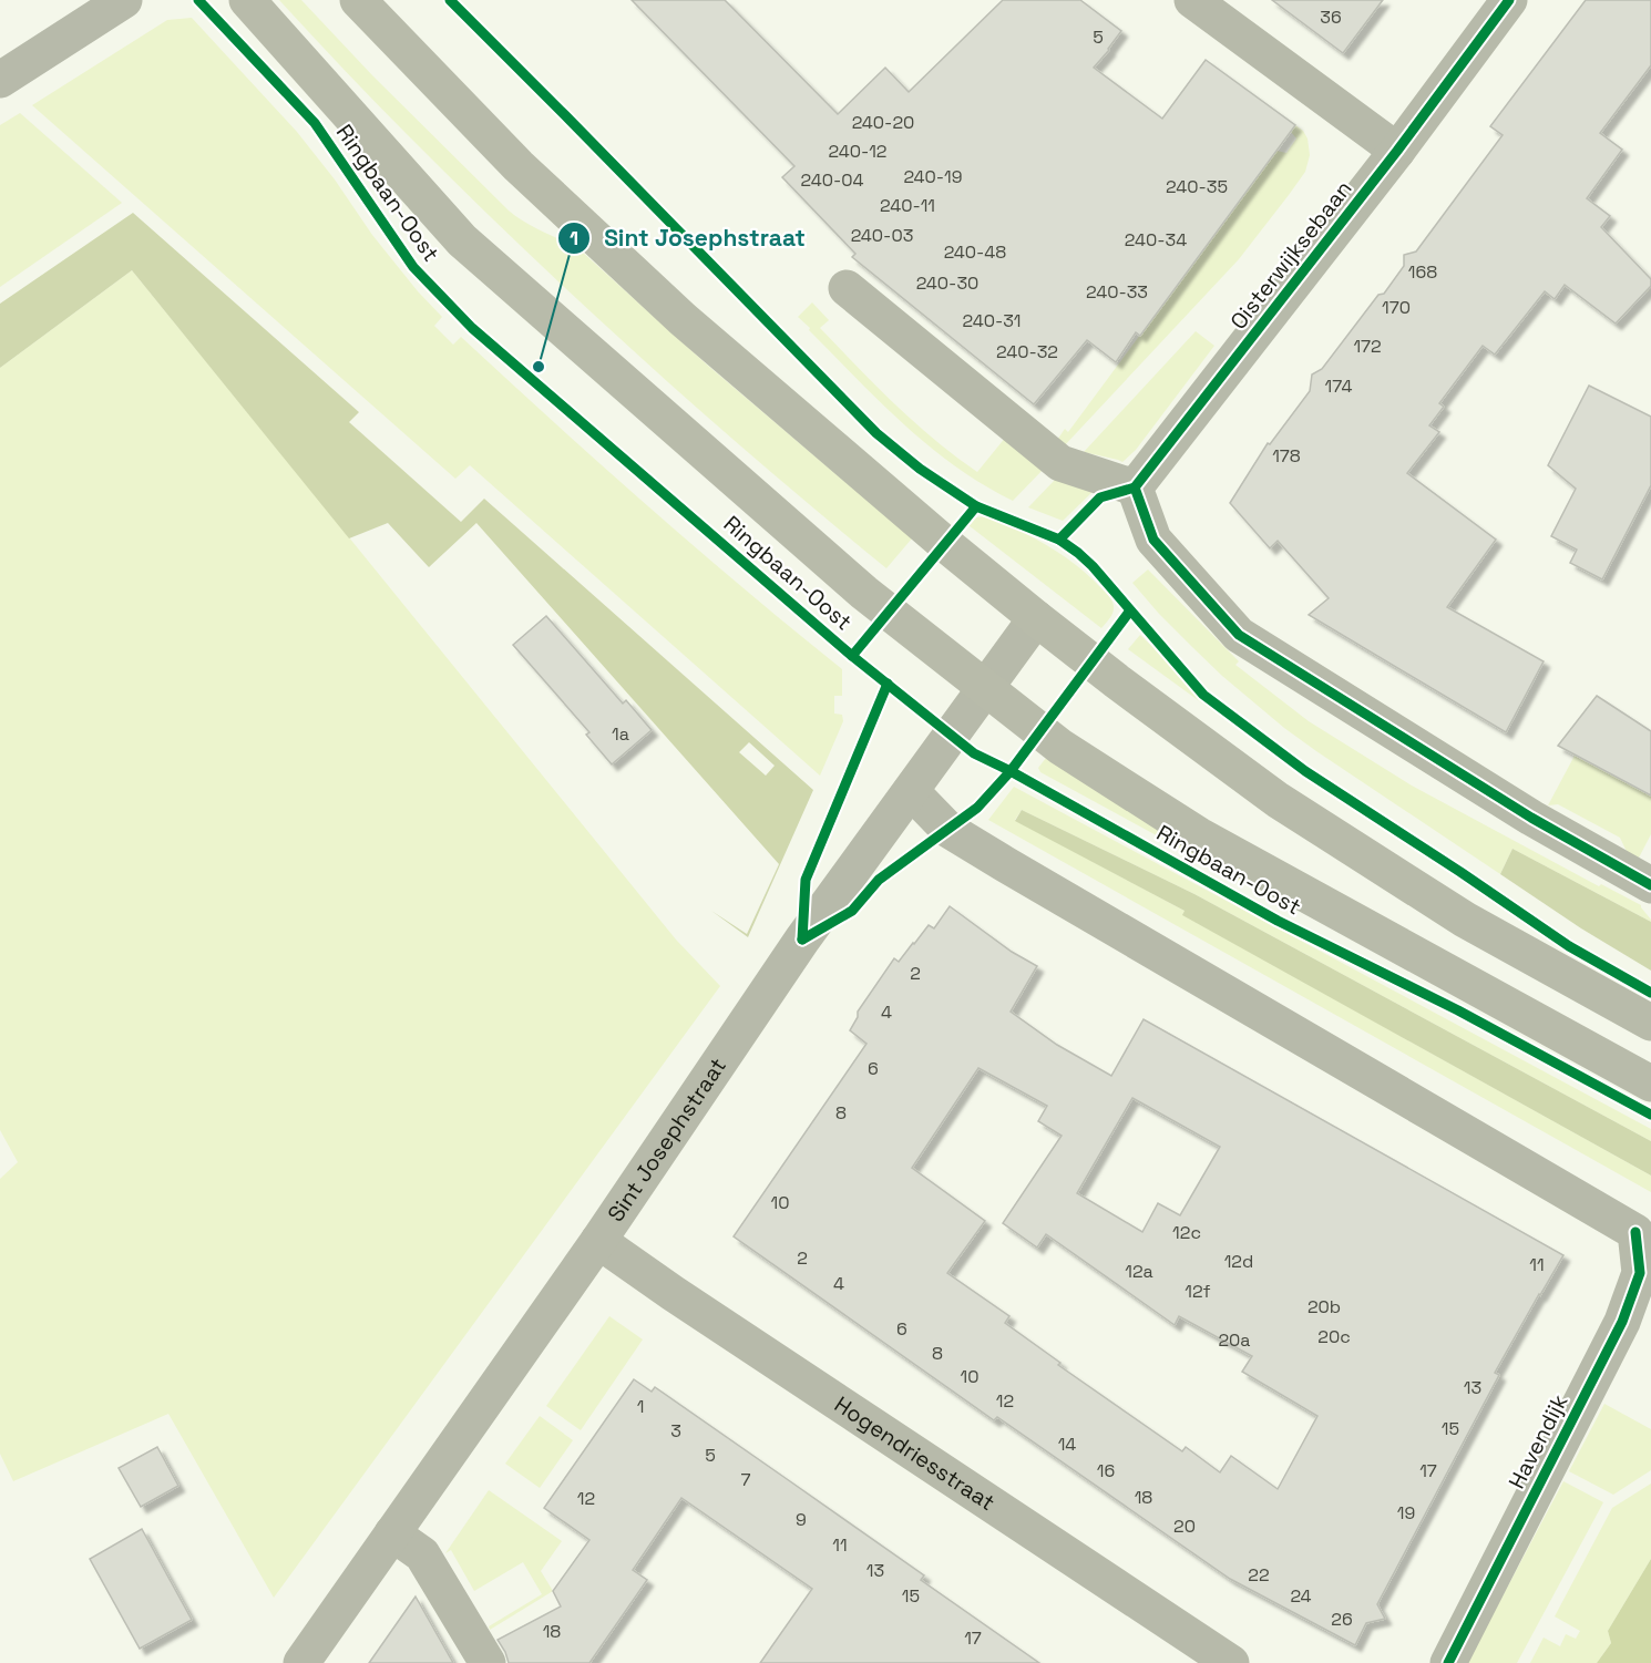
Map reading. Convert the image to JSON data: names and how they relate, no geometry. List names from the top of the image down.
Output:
{
  "streets": {
    "main road": ["Ringbaan-Oost"],
    "street": [
      "Oisterwijksebaan",
      "Sint Josephstraat",
      "Havendijk",
      "Hogendriesstraat"
    ]
  },
  "crossings": [
    ["Ringbaan-Oost", "Sint Josephstraat"],
    ["Sint Josephstraat", "Havendijk"],
    ["Sint Josephstraat", "Hogendriesstraat"]
  ],
  "places": ["Sint Josephstraat"],
  "house_numbers": [
    "36",
    "5",
    "240-20",
    "240-12",
    "240-19",
    "240-04",
    "240-35",
    "240-11",
    "240-03",
    "240-34",
    "240-48",
    "168",
    "240-30",
    "240-33",
    "170",
    "240-31",
    "172",
    "240-32",
    "174",
    "178",
    "1a",
    "2",
    "4",
    "6",
    "8",
    "10",
    "12c",
    "2",
    "12d",
    "11",
    "12a",
    "4",
    "12f",
    "20b",
    "6",
    "20c",
    "20a",
    "8",
    "10",
    "13",
    "12",
    "1",
    "15",
    "3",
    "14",
    "5",
    "16",
    "17",
    "7",
    "18",
    "12",
    "19",
    "9",
    "20",
    "11",
    "13",
    "22",
    "15",
    "24",
    "26",
    "18",
    "17"
  ]
}
